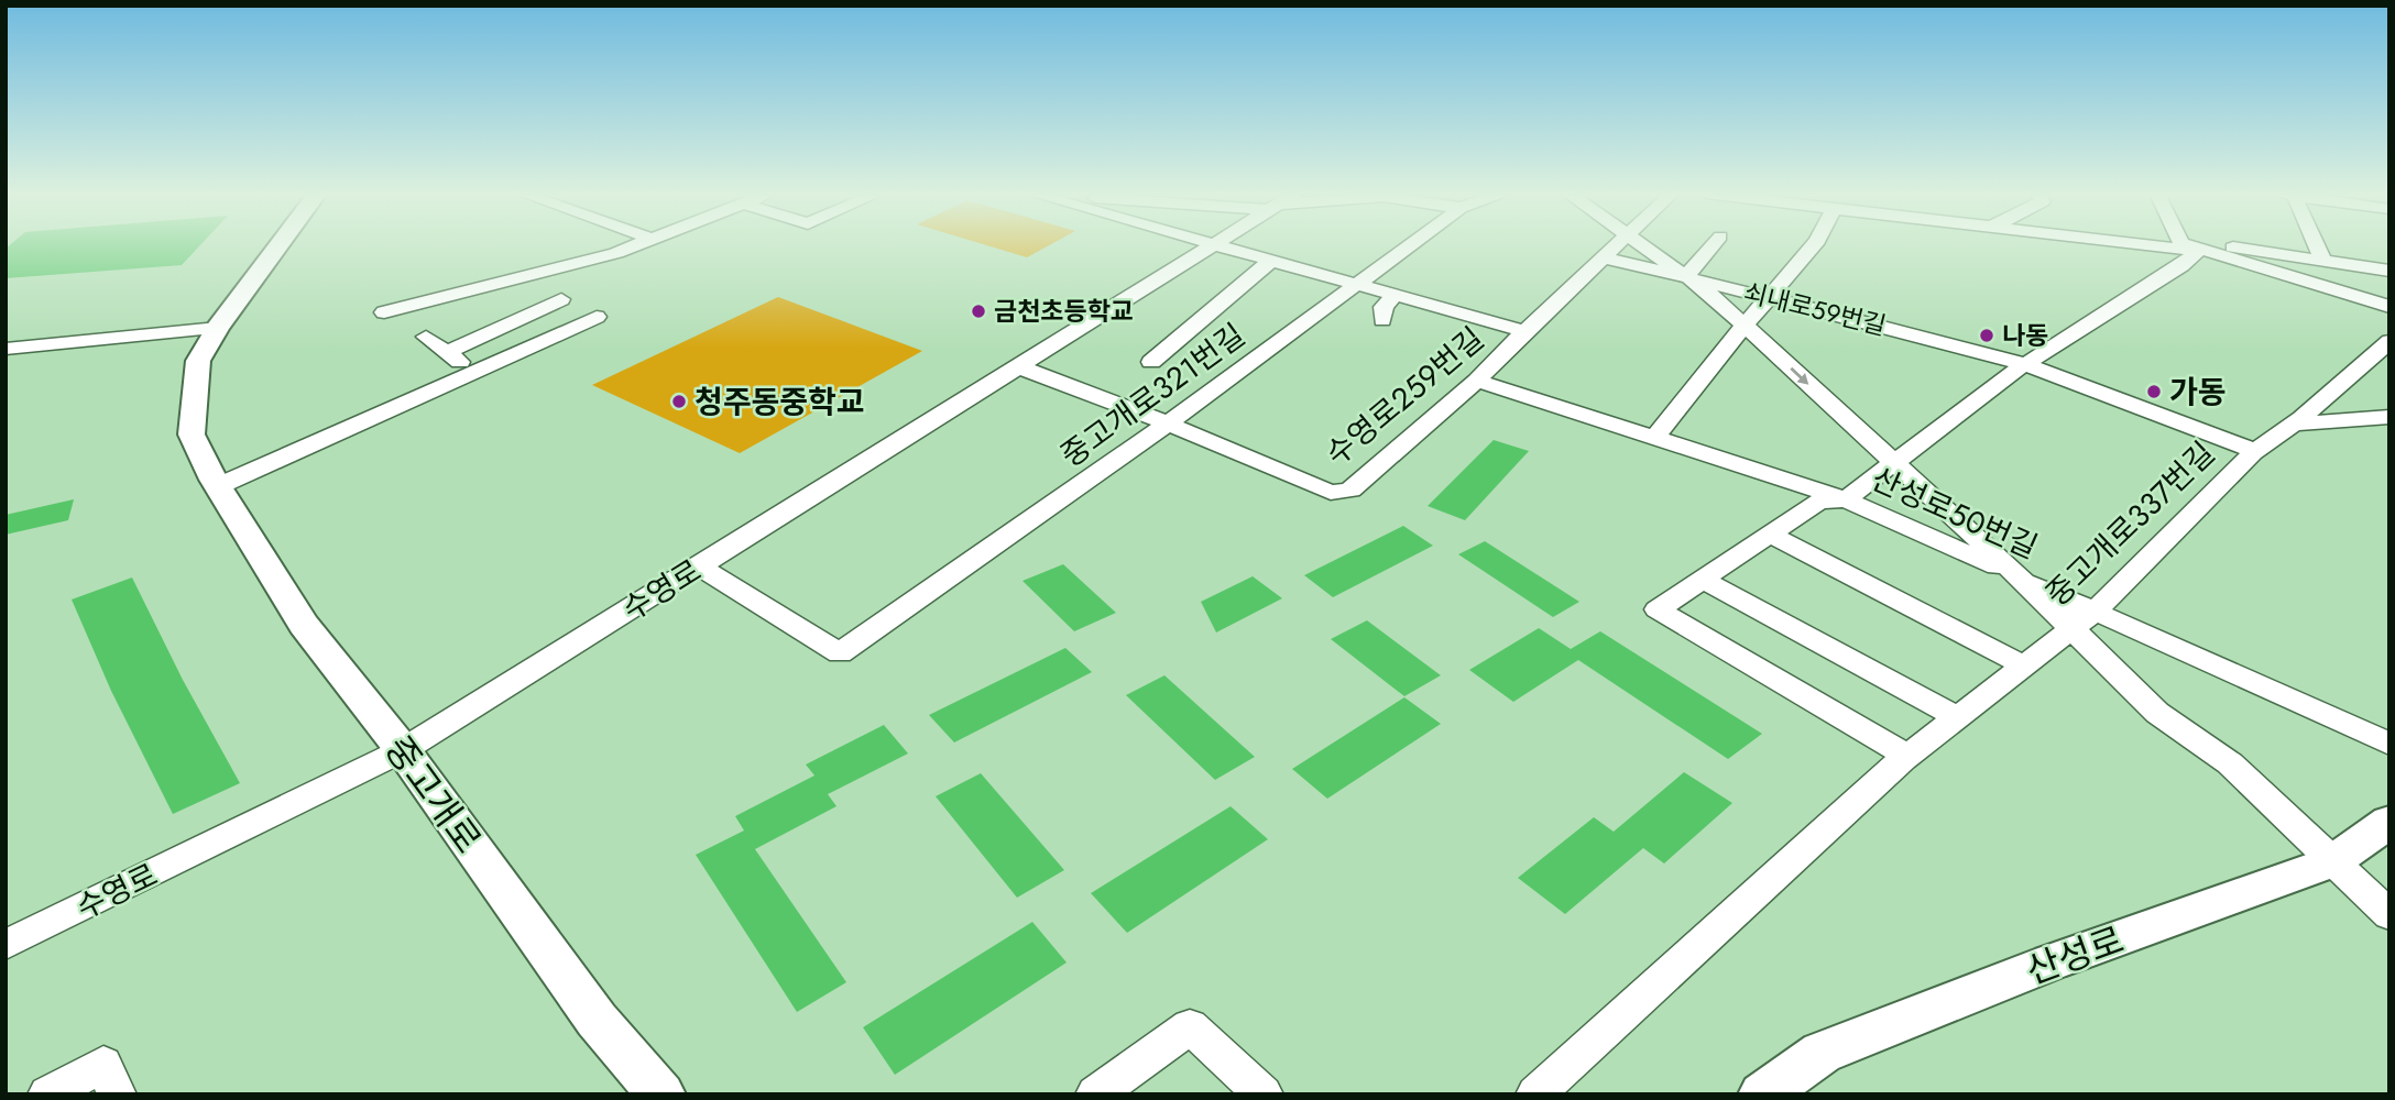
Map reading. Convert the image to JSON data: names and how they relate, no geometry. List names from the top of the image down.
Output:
{
  "streets": {
    "street": [
      "쇠내로59번길",
      "중고개로321번길",
      "수영로259번길",
      "산성로50번길",
      "중고개로337번길",
      "수영로",
      "중고개로",
      "산성로"
    ]
  },
  "crossings": [
    ["쇠내로59번길", "수영로259번길"],
    ["쇠내로59번길", "산성로50번길"],
    ["쇠내로59번길", "중고개로337번길"],
    ["쇠내로59번길", "산성로"],
    ["중고개로321번길", "수영로259번길"],
    ["수영로259번길", "산성로50번길"],
    ["수영로259번길", "수영로"],
    ["산성로50번길", "중고개로337번길"],
    ["수영로", "중고개로"]
  ],
  "places": [
    "금천초등학교",
    "나동",
    "가동",
    "청주동중학교"
  ]
}
